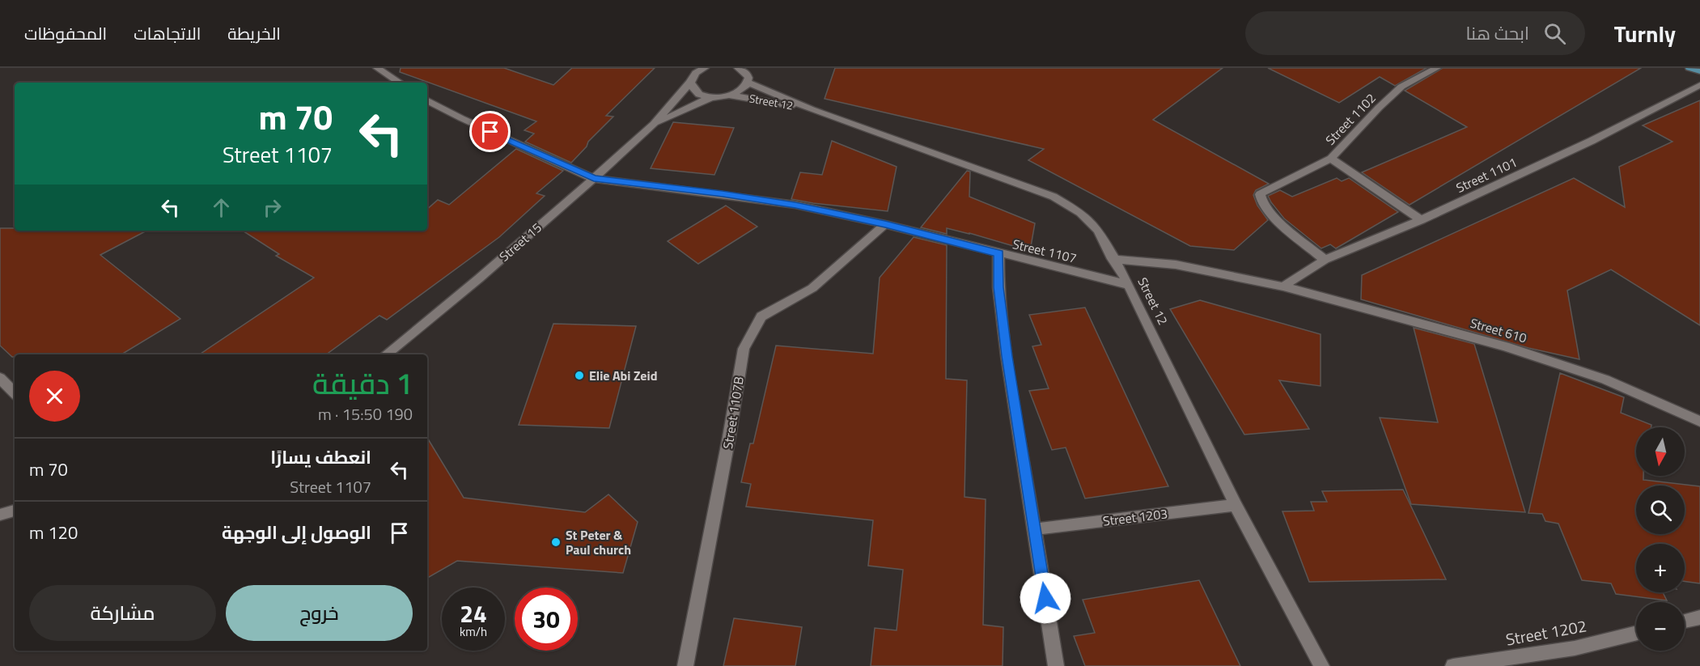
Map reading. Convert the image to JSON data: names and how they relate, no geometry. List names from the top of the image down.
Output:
{
  "streets": {
    "street": [
      "Street 12",
      "Street 1102",
      "Street 1101",
      "Street 15",
      "Street 1107",
      "Street 610",
      "Street 1107B",
      "Street 1203",
      "Street 1202"
    ]
  },
  "crossings": [
    ["Street 12", "Street 15"],
    ["Street 12", "Street 1107"],
    ["Street 12", "Street 1203"],
    ["Street 1102", "Street 1101"],
    ["Street 1101", "Street 610"],
    ["Street 15", "Street 1107"],
    ["Street 1107", "Street 1107B"]
  ],
  "places": ["Elie Abi Zeid", "St Peter & Paul church"],
  "north": "bottom",
  "page": {
    "header": "Turnly",
    "search": "ابحث هنا",
    "nav": ["الخريطة", "الاتجاهات", "المحفوظات"],
    "turn": ["70 m", "Street 1107"],
    "heading": ["1 دقيقة", "190 m · 15:50"],
    "map_buttons": ["+", "−"],
    "list": [
      {
        "name": "انعطف يسارًا",
        "note": "Street 1107",
        "value": "70 m"
      },
      {
        "name": "الوصول إلى الوجهة",
        "value": "120 m"
      }
    ],
    "buttons": ["خروج", "مشاركة"],
    "speed": "24 km/h",
    "limit": "30"
  }
}
